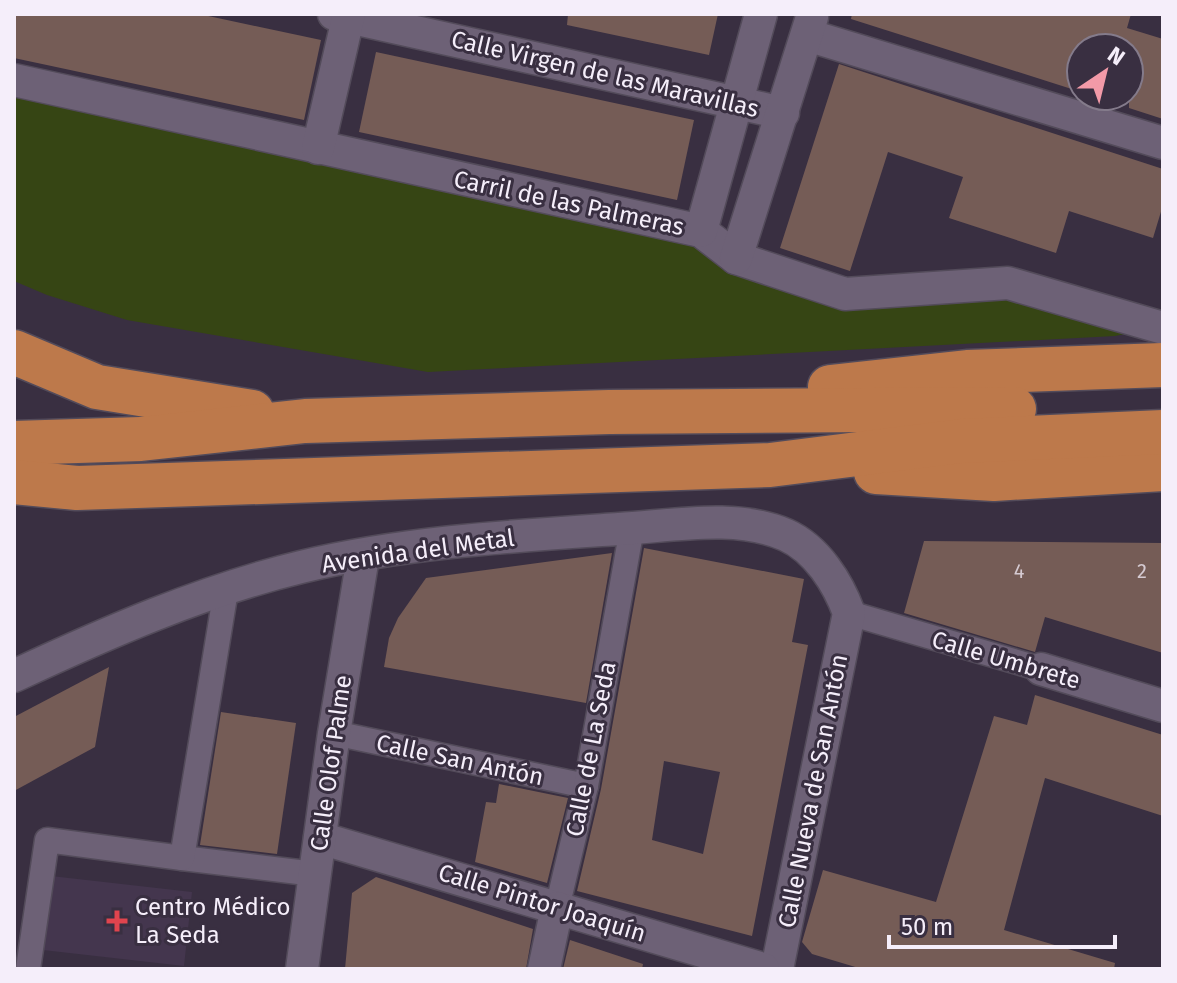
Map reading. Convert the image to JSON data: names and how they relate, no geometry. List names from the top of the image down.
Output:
{
  "streets": {
    "street": [
      "Calle Virgen de las Maravillas",
      "Carril de las Palmeras",
      "Avenida del Metal",
      "Calle Umbrete",
      "Calle de La Seda",
      "Calle San Antón",
      "Calle Olof Palme",
      "Calle Nueva de San Antón",
      "Calle Pintor Joaquín"
    ]
  },
  "crossings": [
    ["Avenida del Metal", "Calle Umbrete"],
    ["Avenida del Metal", "Calle de La Seda"],
    ["Avenida del Metal", "Calle Olof Palme"],
    ["Avenida del Metal", "Calle Nueva de San Antón"],
    ["Calle Umbrete", "Calle Nueva de San Antón"],
    ["Calle de La Seda", "Calle San Antón"],
    ["Calle de La Seda", "Calle Pintor Joaquín"],
    ["Calle San Antón", "Calle Olof Palme"],
    ["Calle Olof Palme", "Calle Pintor Joaquín"]
  ],
  "places": {
    "health": ["Centro Médico La Seda"]
  },
  "house_numbers": ["4", "2"],
  "scale_bar": "50 m",
  "north": "top right"
}
